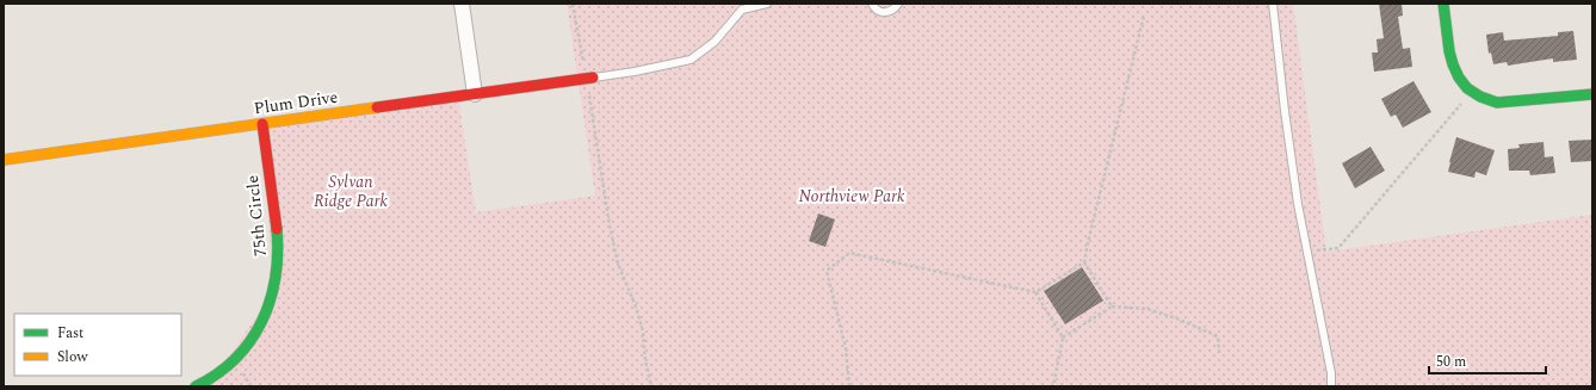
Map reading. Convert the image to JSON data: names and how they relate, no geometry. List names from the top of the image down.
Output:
{
  "streets": {
    "street": ["Plum Drive", "75th Circle"]
  },
  "crossings": [
    ["Plum Drive", "75th Circle"]
  ],
  "parks": ["Sylvan Ridge Park", "Northview Park"],
  "legend": ["Fast", "Slow"],
  "scale_bar": "50 m"
}
